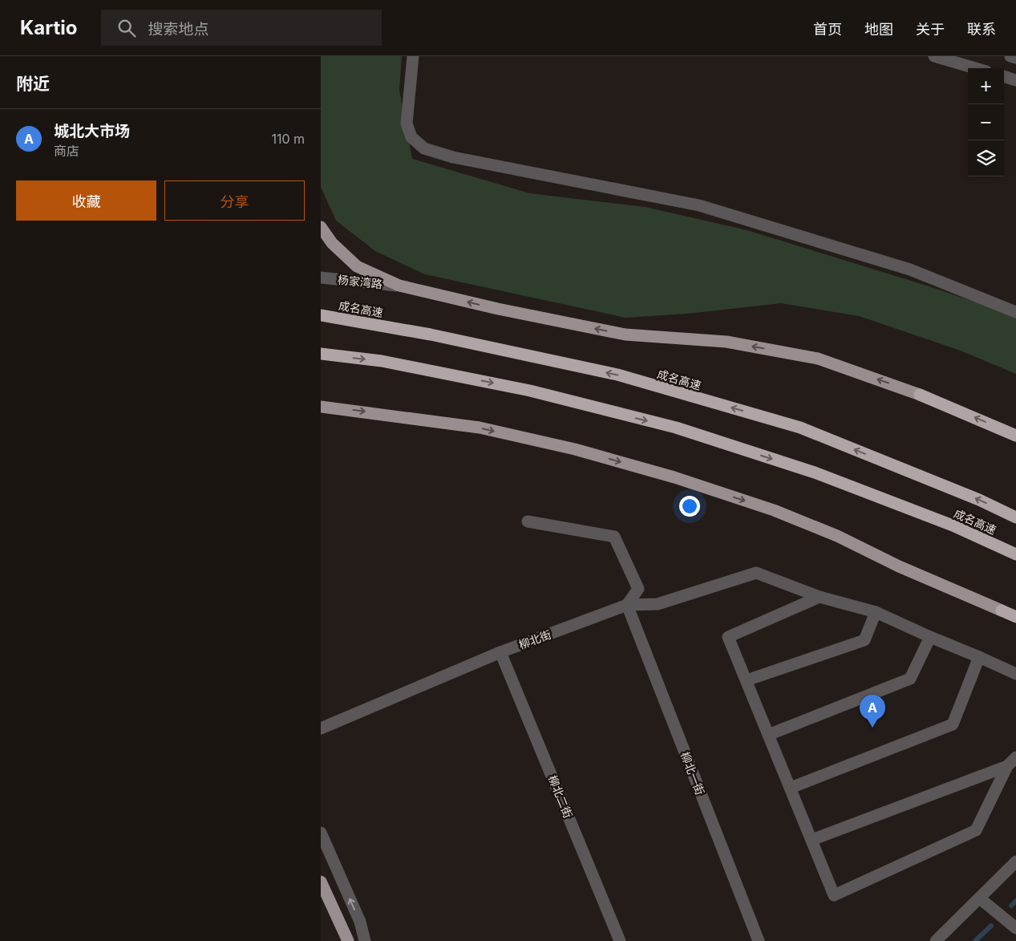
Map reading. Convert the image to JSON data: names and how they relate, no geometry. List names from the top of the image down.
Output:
{
  "streets": {
    "highway": ["成名高速"],
    "street": [
      "杨家湾路",
      "柳北街",
      "柳北一街",
      "柳北二街"
    ]
  },
  "crossings": [
    ["柳北街", "柳北一街"],
    ["柳北街", "柳北二街"]
  ],
  "page": {
    "header": "Kartio",
    "search": "搜索地点",
    "nav": [
      "首页",
      "地图",
      "关于",
      "联系"
    ],
    "heading": "附近",
    "map_buttons": ["+", "−"],
    "list": [
      {
        "mark": "A",
        "name": "城北大市场",
        "note": "商店",
        "value": "110 m"
      }
    ],
    "buttons": ["收藏", "分享"],
    "pins": "A"
  }
}
